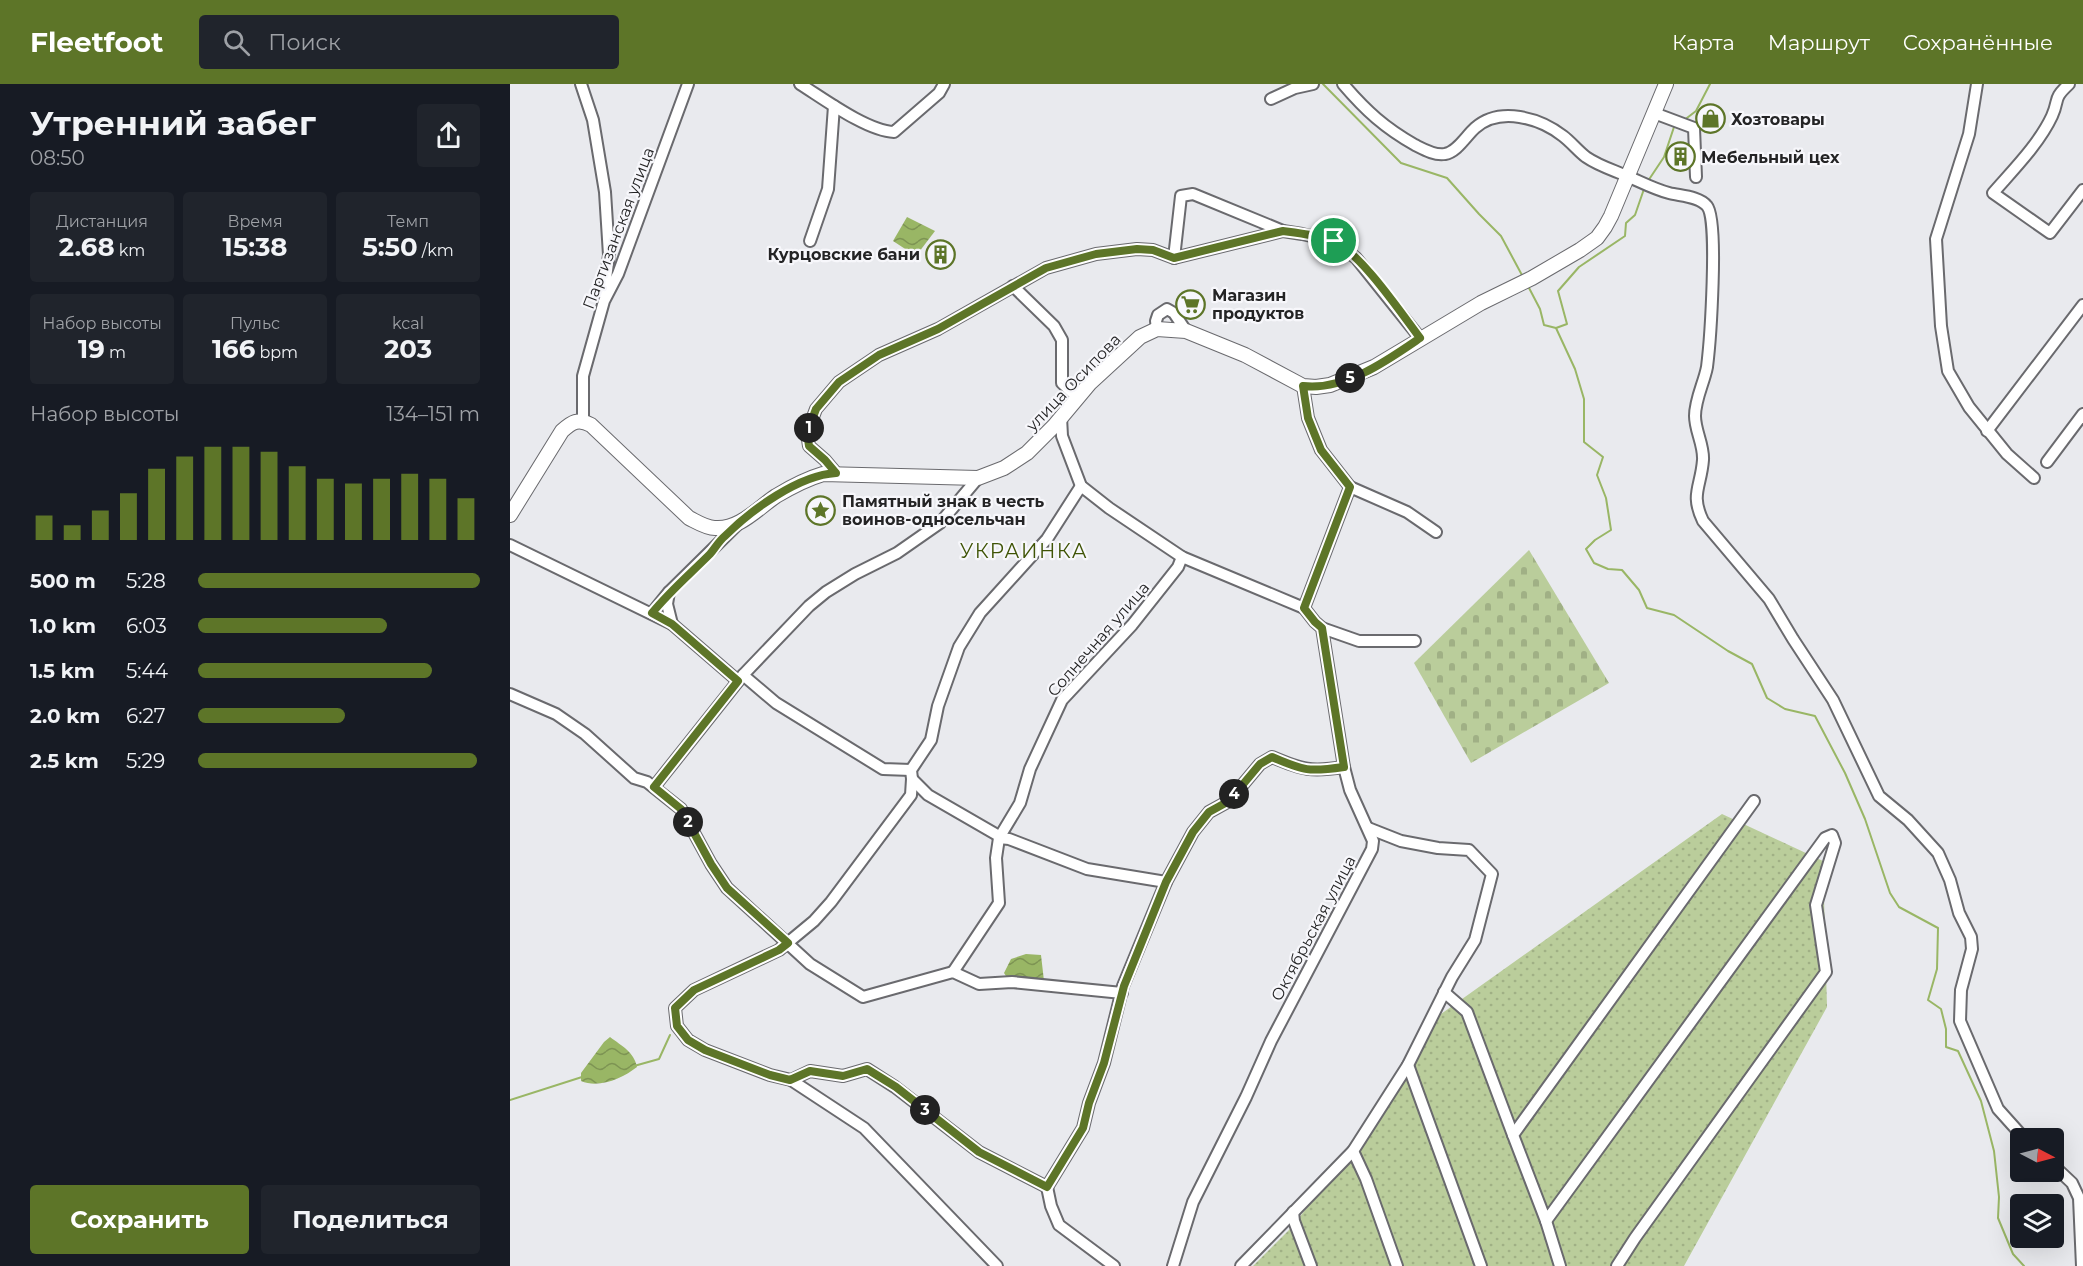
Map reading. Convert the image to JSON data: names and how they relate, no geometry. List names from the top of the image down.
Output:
{
  "streets": {
    "main road": ["улица Осипова"],
    "street": ["Партизанская улица", "Солнечная улица", "Октябрьская улица"]
  },
  "crossings": [
    ["Партизанская улица", "улица Осипова"]
  ],
  "districts": ["УКРАИНКА"],
  "places": {
    "shop": ["Хозтовары"],
    "building": ["Мебельный цех", "Курцовские бани"],
    "supermarket": ["Магазин продуктов"],
    "place": ["Памятный знак в честь воинов-односельчан"]
  },
  "north": "right",
  "page": {
    "header": "Fleetfoot",
    "search": "Поиск",
    "nav": ["Карта", "Маршрут", "Сохранённые"],
    "heading": ["Утренний забег", "08:50"],
    "stats": [
      ["Дистанция", "2.68 km"],
      ["Время", "15:38"],
      ["Темп", "5:50 /km"],
      ["Набор высоты", "19 m"],
      ["Пульс", "166 bpm"],
      ["kcal", "203"]
    ],
    "pins": [
      "5",
      "1",
      "4",
      "2",
      "3"
    ],
    "chart": ["Набор высоты", "134–151 m"],
    "list": [
      {
        "name": "500 m",
        "note": "5:28"
      },
      {
        "name": "1.0 km",
        "note": "6:03"
      },
      {
        "name": "1.5 km",
        "note": "5:44"
      },
      {
        "name": "2.0 km",
        "note": "6:27"
      },
      {
        "name": "2.5 km",
        "note": "5:29"
      }
    ],
    "buttons": ["Сохранить", "Поделиться"]
  }
}
